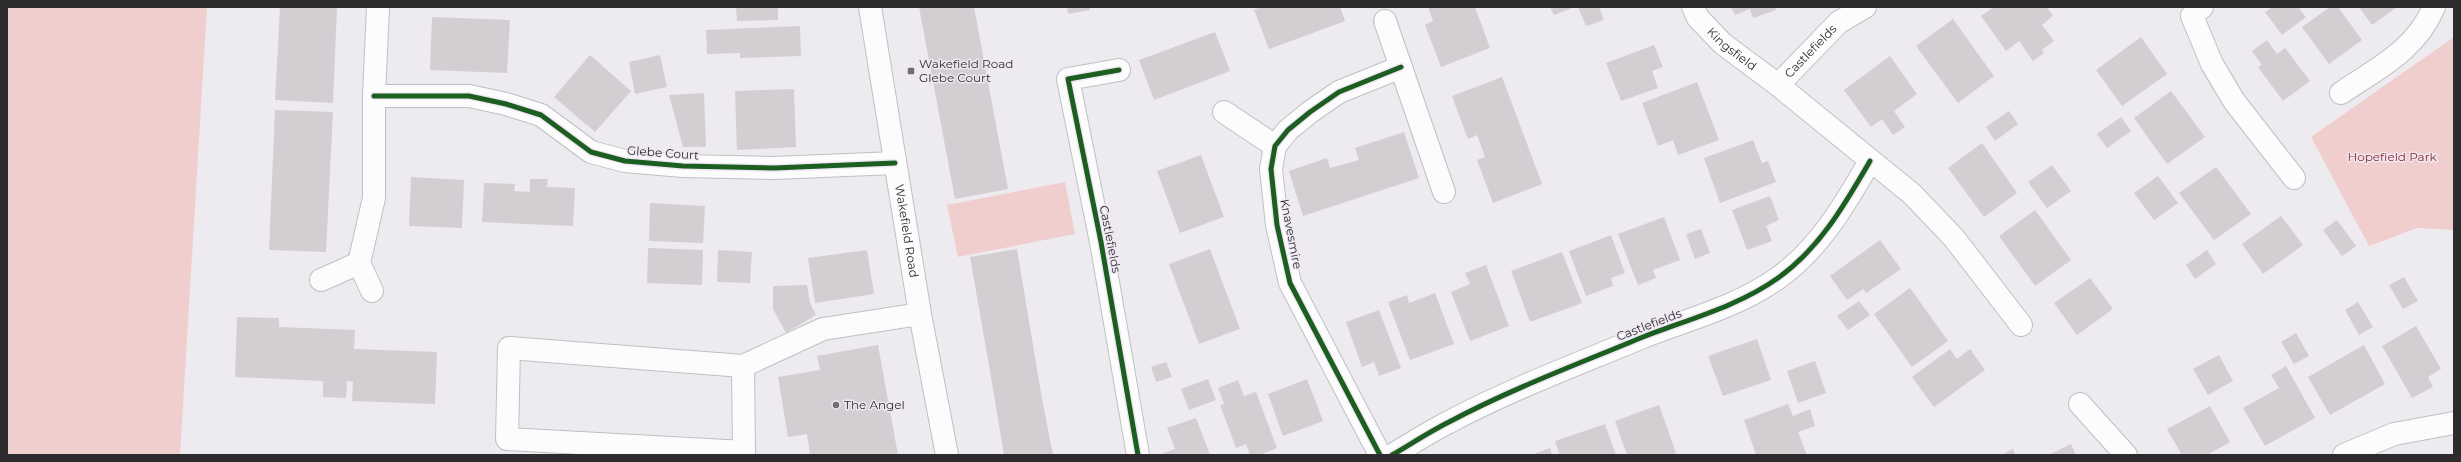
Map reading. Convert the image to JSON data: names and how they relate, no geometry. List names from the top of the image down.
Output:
{
  "streets": {
    "street": [
      "Kingsfield",
      "Castlefields",
      "Glebe Court",
      "Wakefield Road",
      "Knavesmire"
    ]
  },
  "crossings": [
    ["Kingsfield", "Castlefields"],
    ["Glebe Court", "Wakefield Road"]
  ],
  "parks": ["Hopefield Park"],
  "places": {
    "transit": ["Wakefield Road Glebe Court"],
    "other": ["The Angel"]
  }
}
